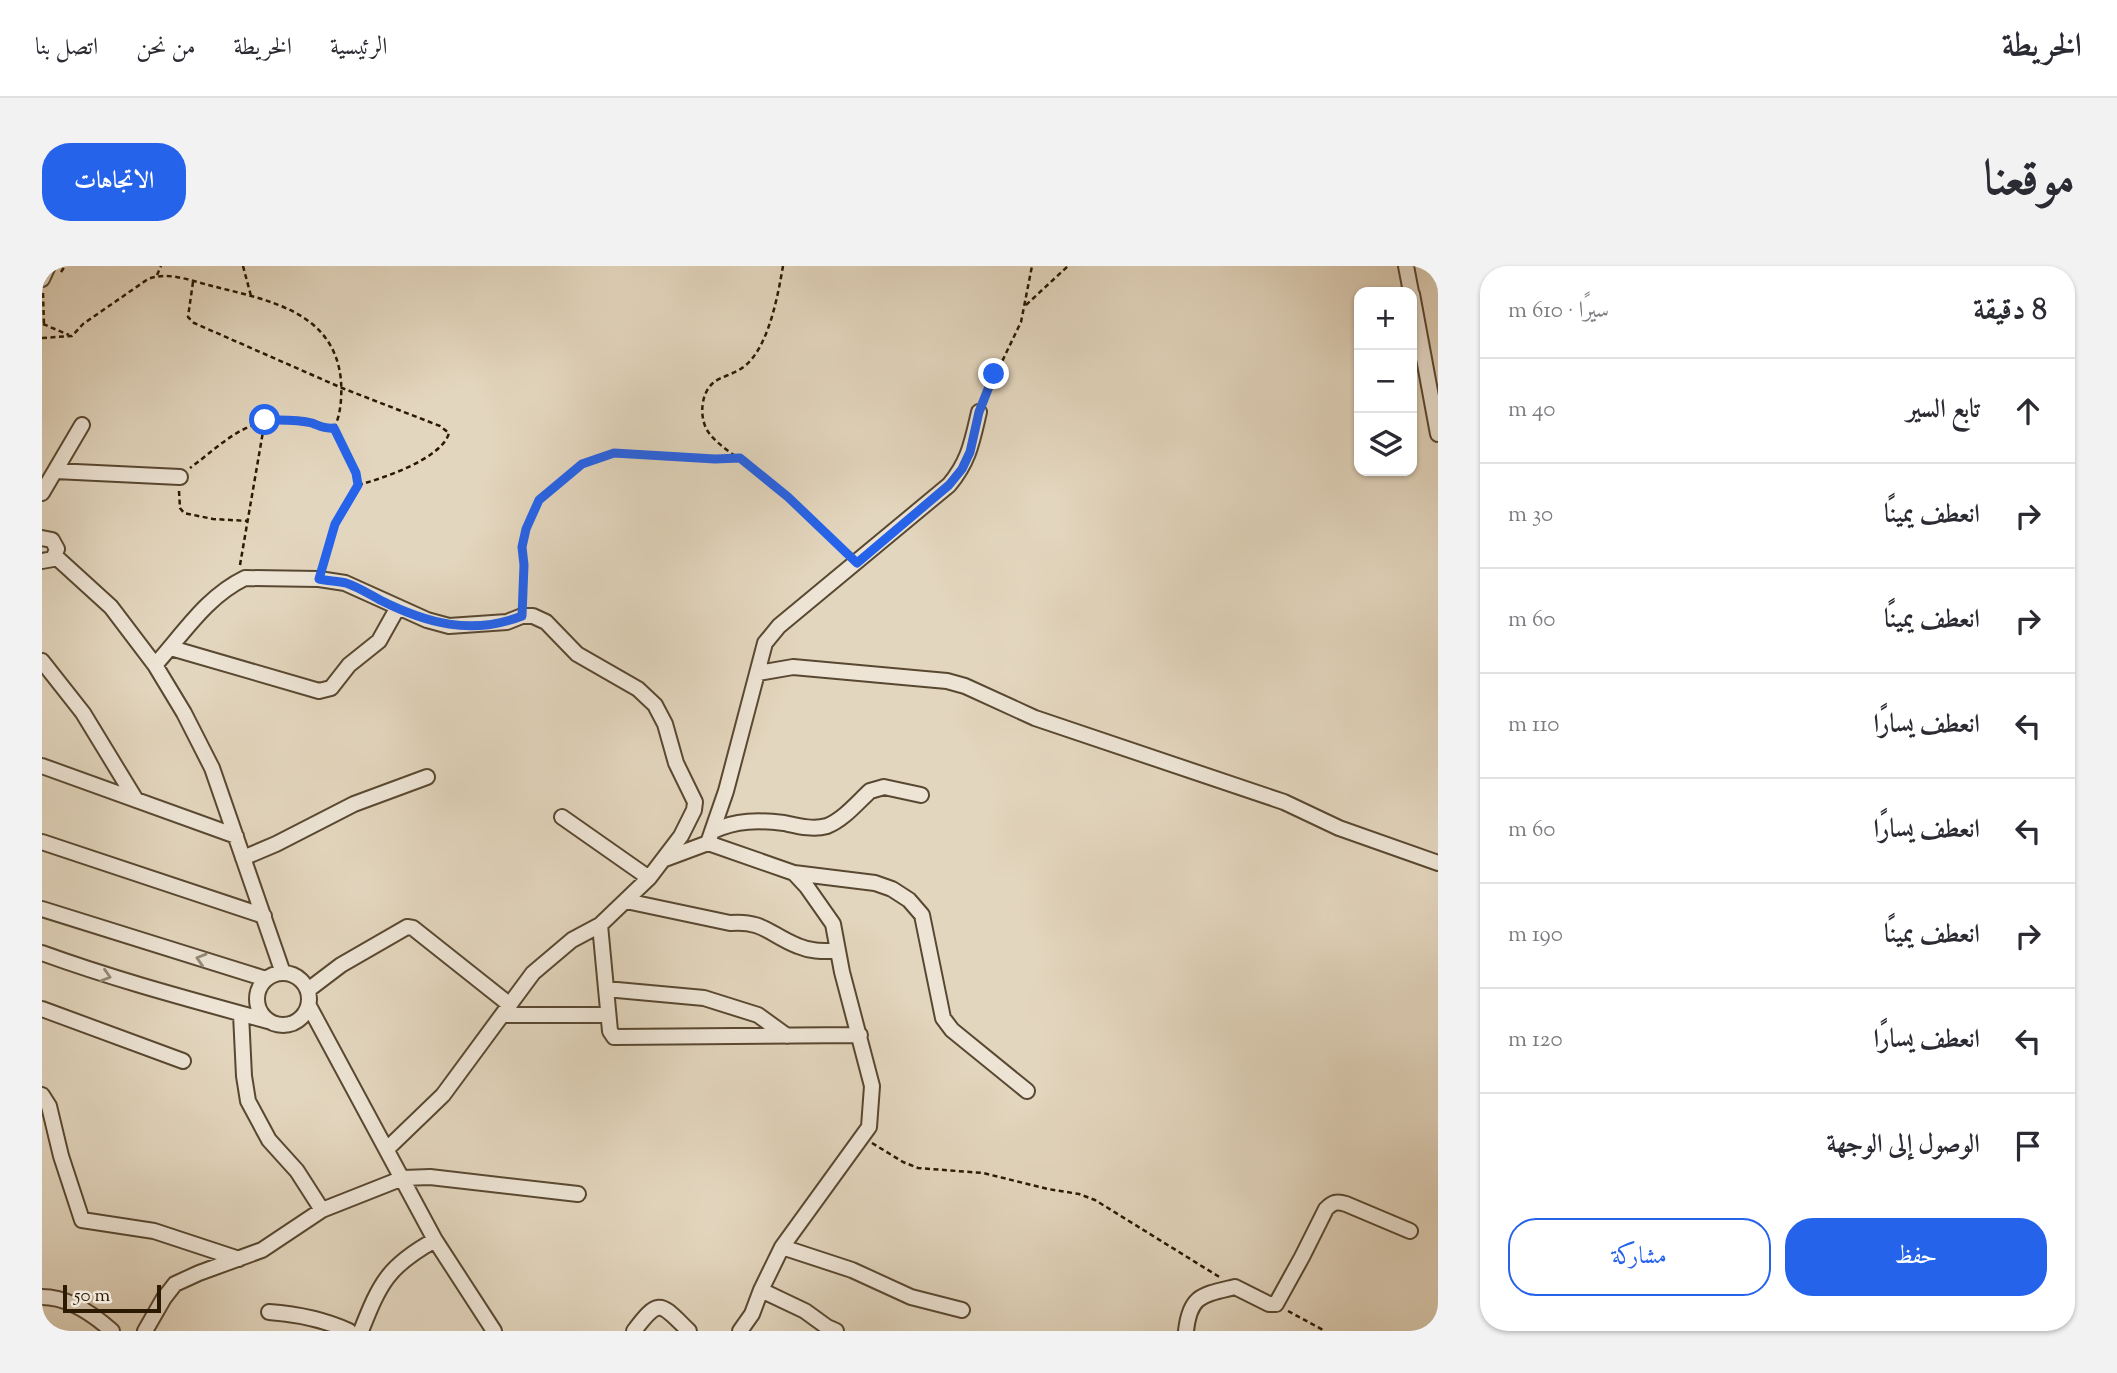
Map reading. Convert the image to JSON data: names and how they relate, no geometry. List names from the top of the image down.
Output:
{
  "scale_bar": "50 m",
  "page": {
    "header": "الخريطة",
    "nav": [
      "الرئيسية",
      "الخريطة",
      "من نحن",
      "اتصل بنا"
    ],
    "title": "موقعنا",
    "buttons": [
      "الاتجاهات",
      ["حفظ", "مشاركة"]
    ],
    "heading": ["8 دقيقة", "سيرًا · 610 m"],
    "map_buttons": ["+", "−"],
    "list": [
      ["تابع السير", "40 m"],
      ["انعطف يمينًا", "30 m"],
      ["انعطف يمينًا", "60 m"],
      ["انعطف يسارًا", "110 m"],
      ["انعطف يسارًا", "60 m"],
      ["انعطف يمينًا", "190 m"],
      ["انعطف يسارًا", "120 m"],
      "الوصول إلى الوجهة"
    ],
    "scale": "50 m"
  }
}
